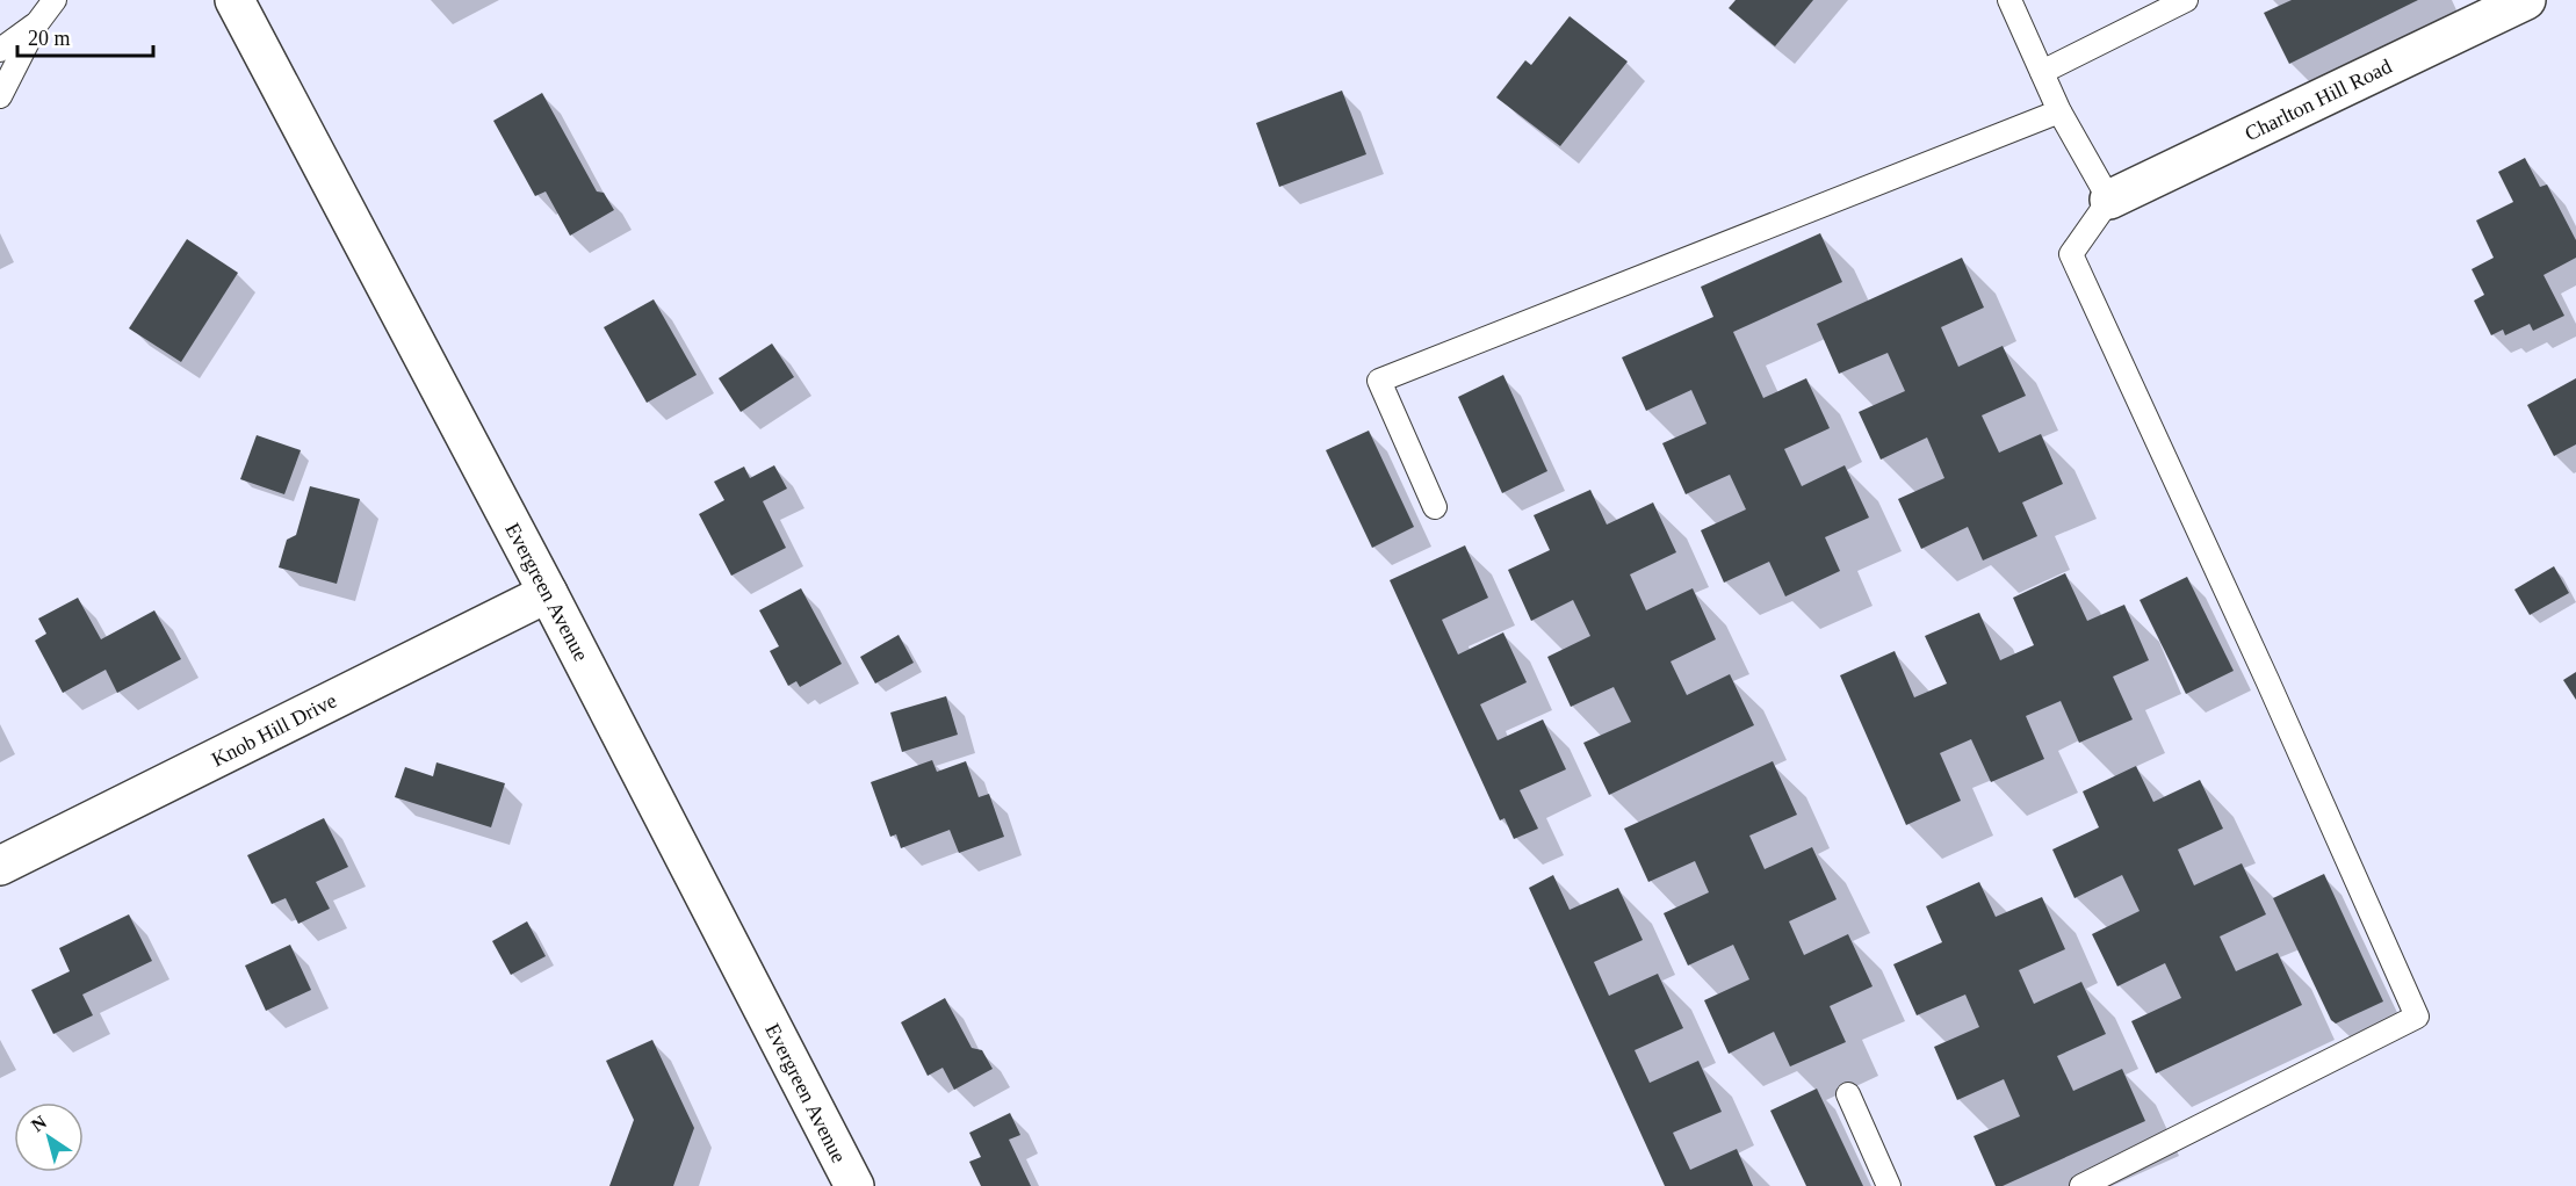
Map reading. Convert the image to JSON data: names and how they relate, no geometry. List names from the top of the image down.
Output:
{
  "streets": {
    "street": ["Charlton Hill Road", "Evergreen Avenue", "Knob Hill Drive"]
  },
  "crossings": [
    ["Evergreen Avenue", "Knob Hill Drive"]
  ],
  "scale_bar": "20 m",
  "north": "top left"
}
